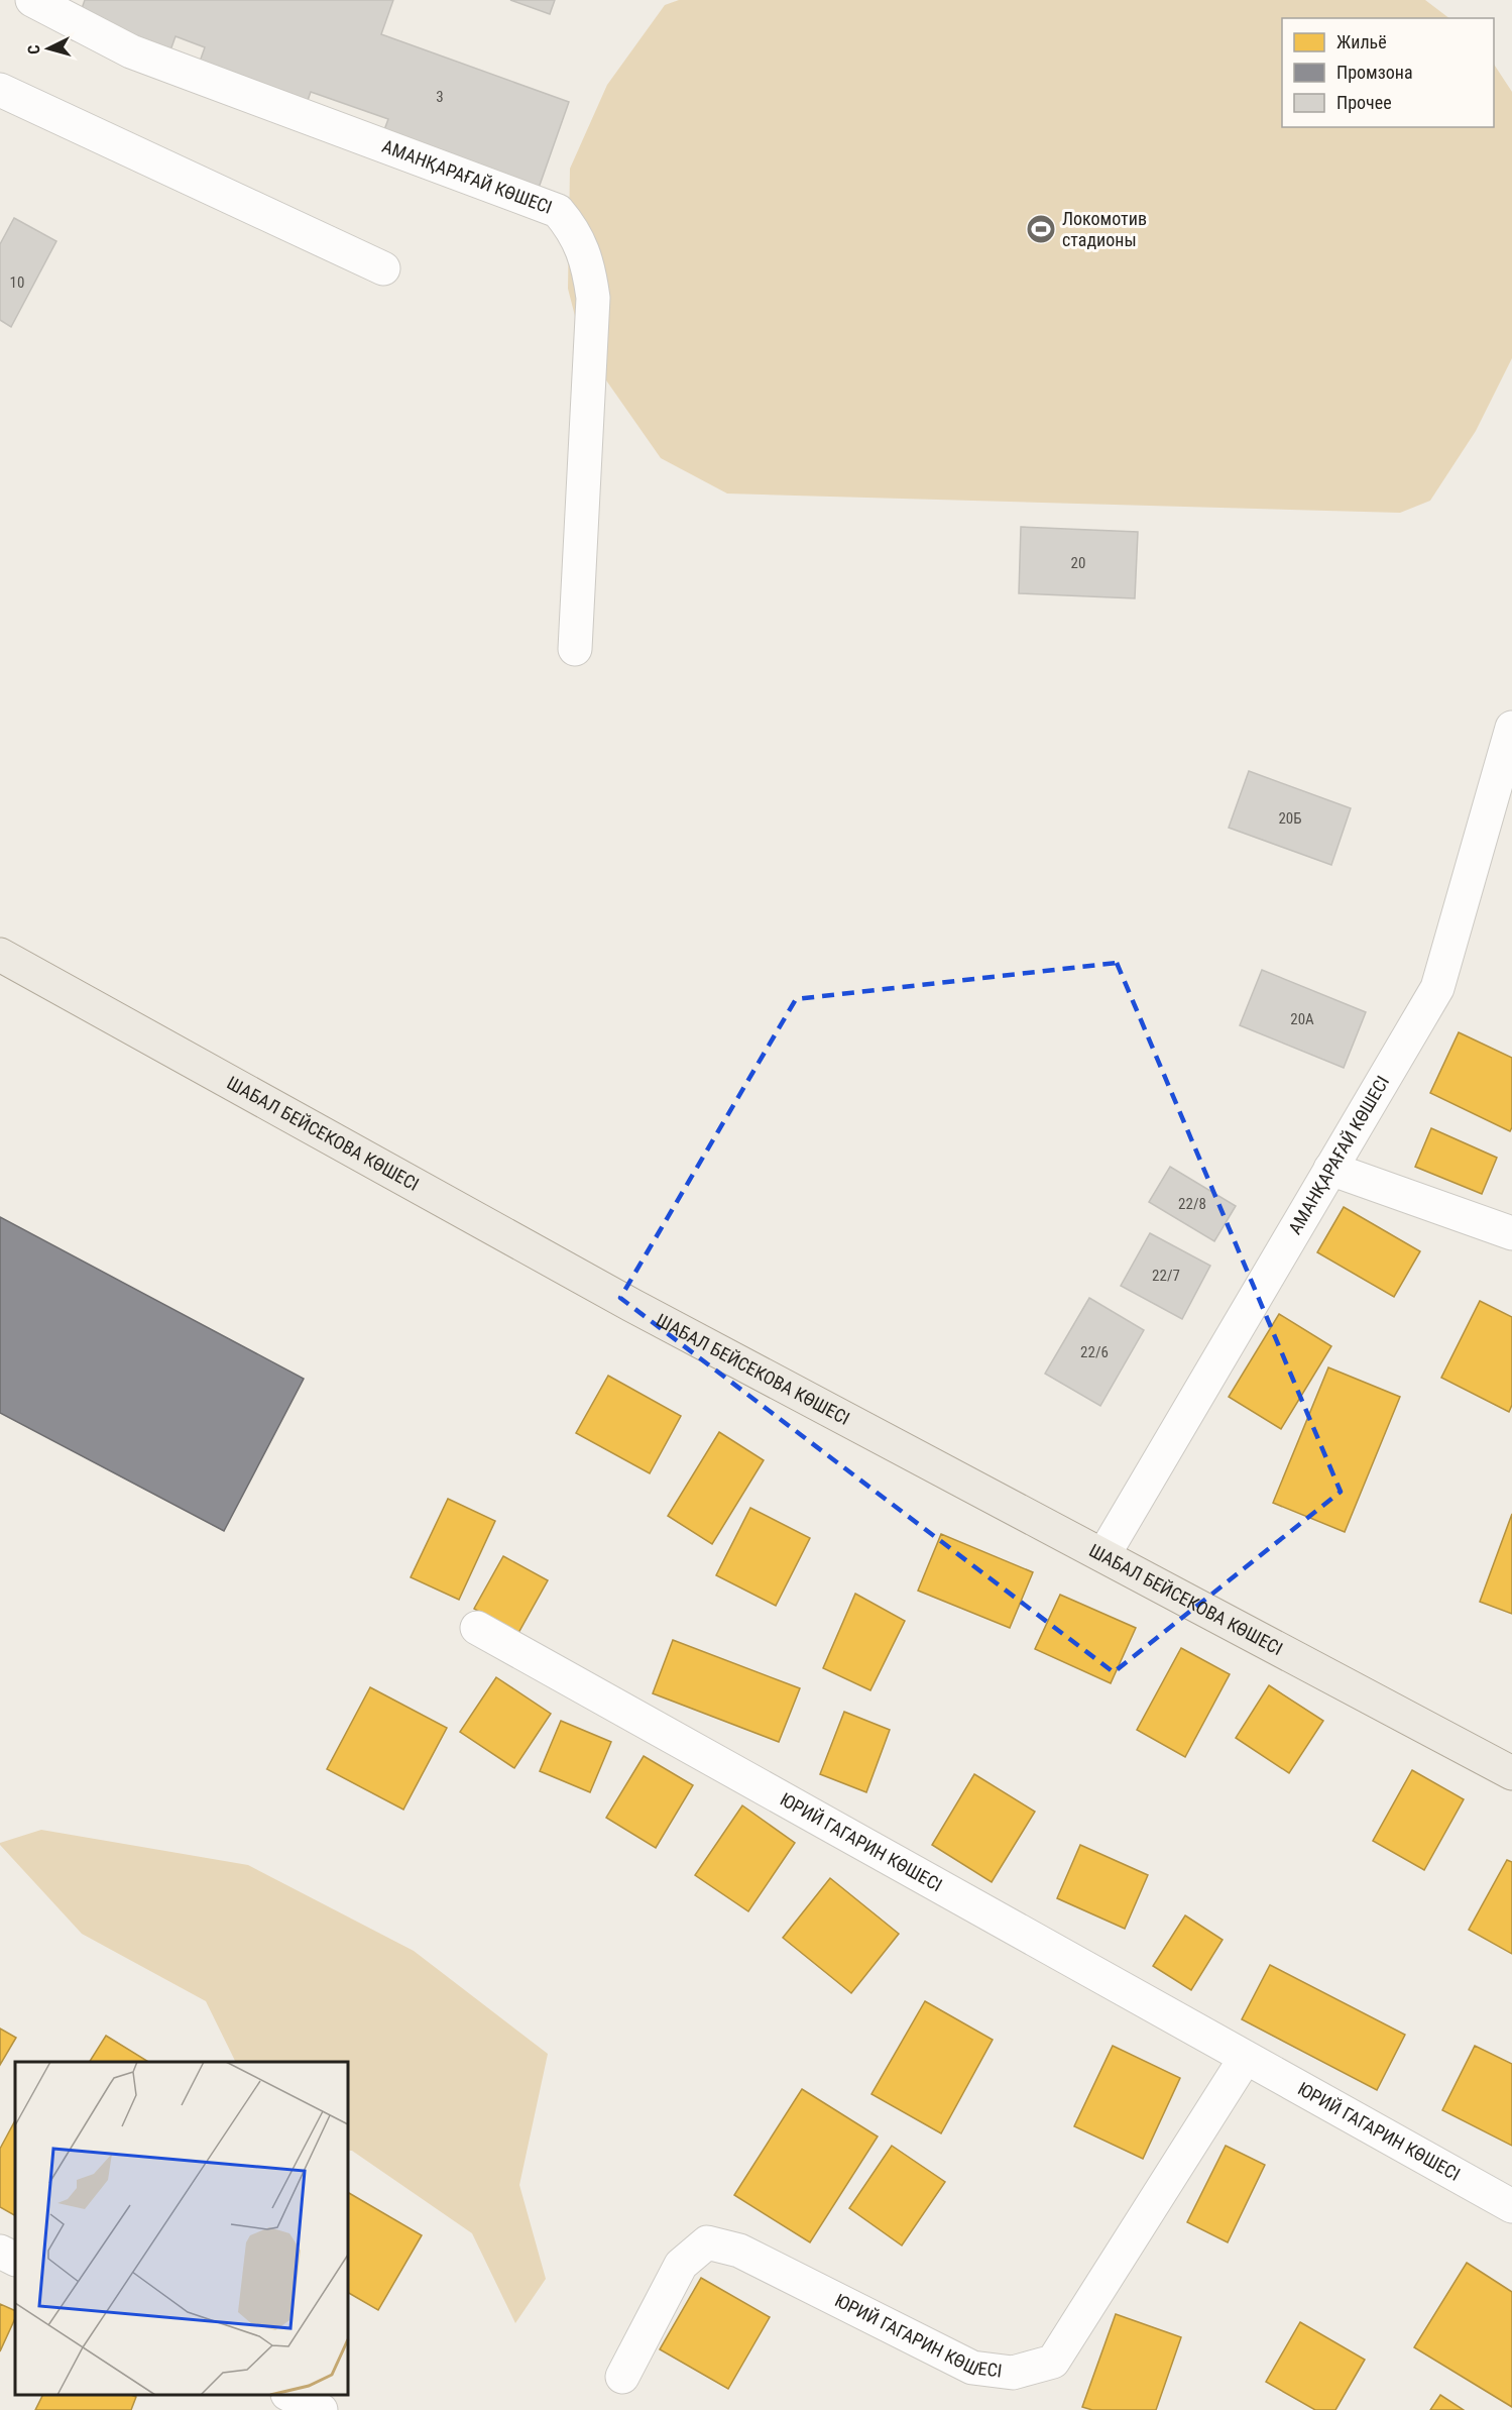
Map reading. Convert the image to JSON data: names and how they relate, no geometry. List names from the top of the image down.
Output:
{
  "streets": {
    "main road": ["ШАБАЛ БЕЙСЕКОВА КӨШЕСІ"],
    "street": ["АМАНҚАРАҒАЙ КӨШЕСІ", "ЮРИЙ ГАГАРИН КӨШЕСІ"]
  },
  "crossings": [
    ["АМАНҚАРАҒАЙ КӨШЕСІ", "ШАБАЛ БЕЙСЕКОВА КӨШЕСІ"]
  ],
  "places": {
    "sports": ["Локомотив стадионы"]
  },
  "house_numbers": [
    "3",
    "10",
    "20",
    "20Б",
    "20А",
    "22/8",
    "22/7",
    "22/6"
  ],
  "legend": ["Жильё", "Промзона", "Прочее"],
  "north": "left"
}
